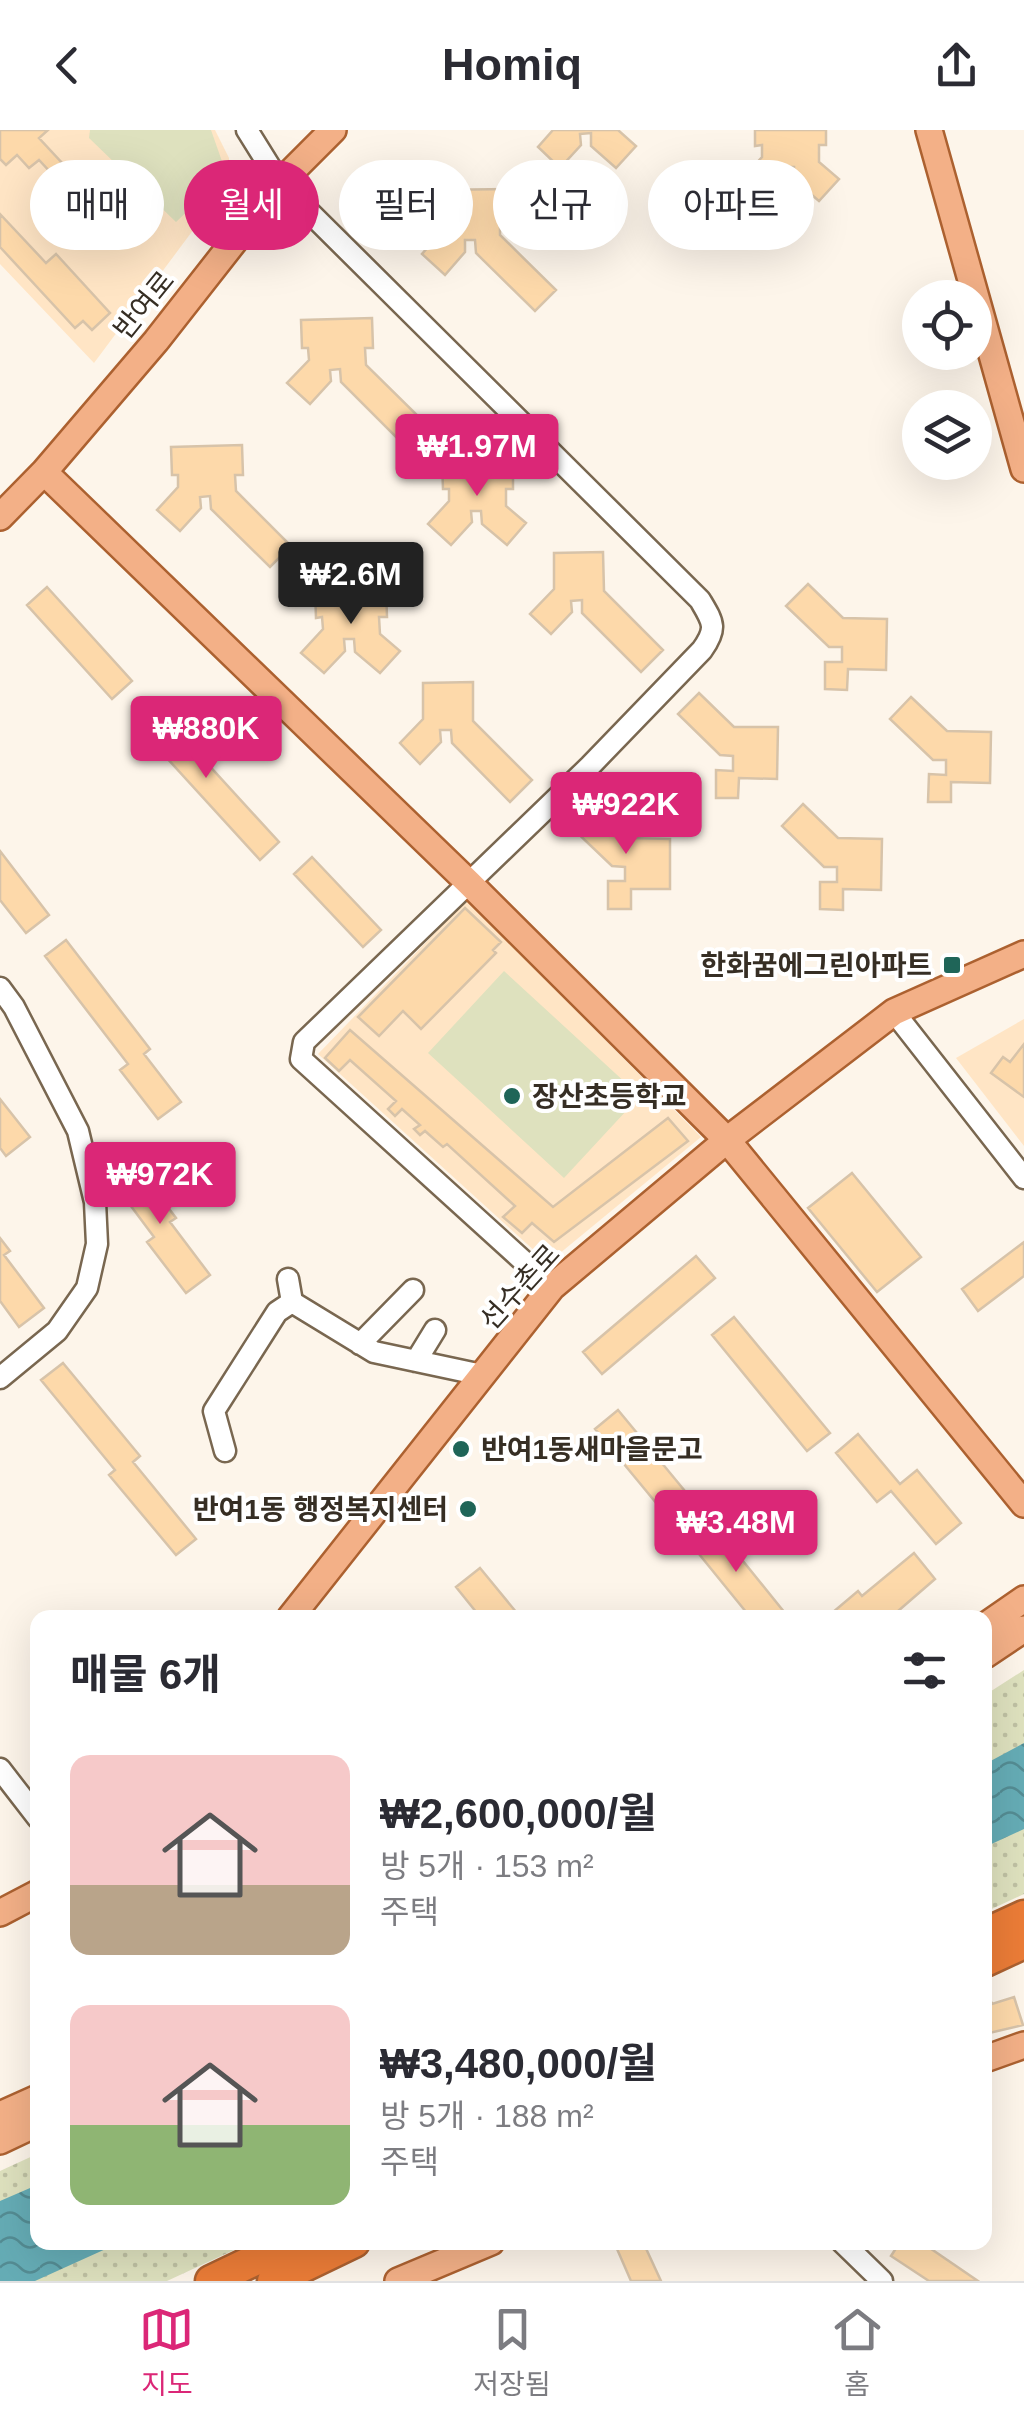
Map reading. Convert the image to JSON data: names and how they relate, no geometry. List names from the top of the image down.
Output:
{
  "streets": {
    "main road": ["반여로", "선수촌로"]
  },
  "places": {
    "transit": ["한화꿈에그린아파트"],
    "other": ["장산초등학교", "반여1동새마을문고", "반여1동 행정복지센터"]
  },
  "page": {
    "header": "Homiq",
    "chip": [
      "매매",
      "월세",
      "필터",
      "신규",
      "아파트"
    ],
    "price": [
      "₩1.97M",
      "₩2.6M",
      "₩880K",
      "₩922K",
      "₩972K",
      "₩3.48M"
    ],
    "heading": "매물 6개",
    "list": [
      {
        "name": "₩2,600,000/월",
        "note": "방 5개 · 153 m² · 주택"
      },
      {
        "name": "₩3,480,000/월",
        "note": "방 5개 · 188 m² · 주택"
      }
    ],
    "tabs": ["지도", "저장됨", "홈"]
  }
}
